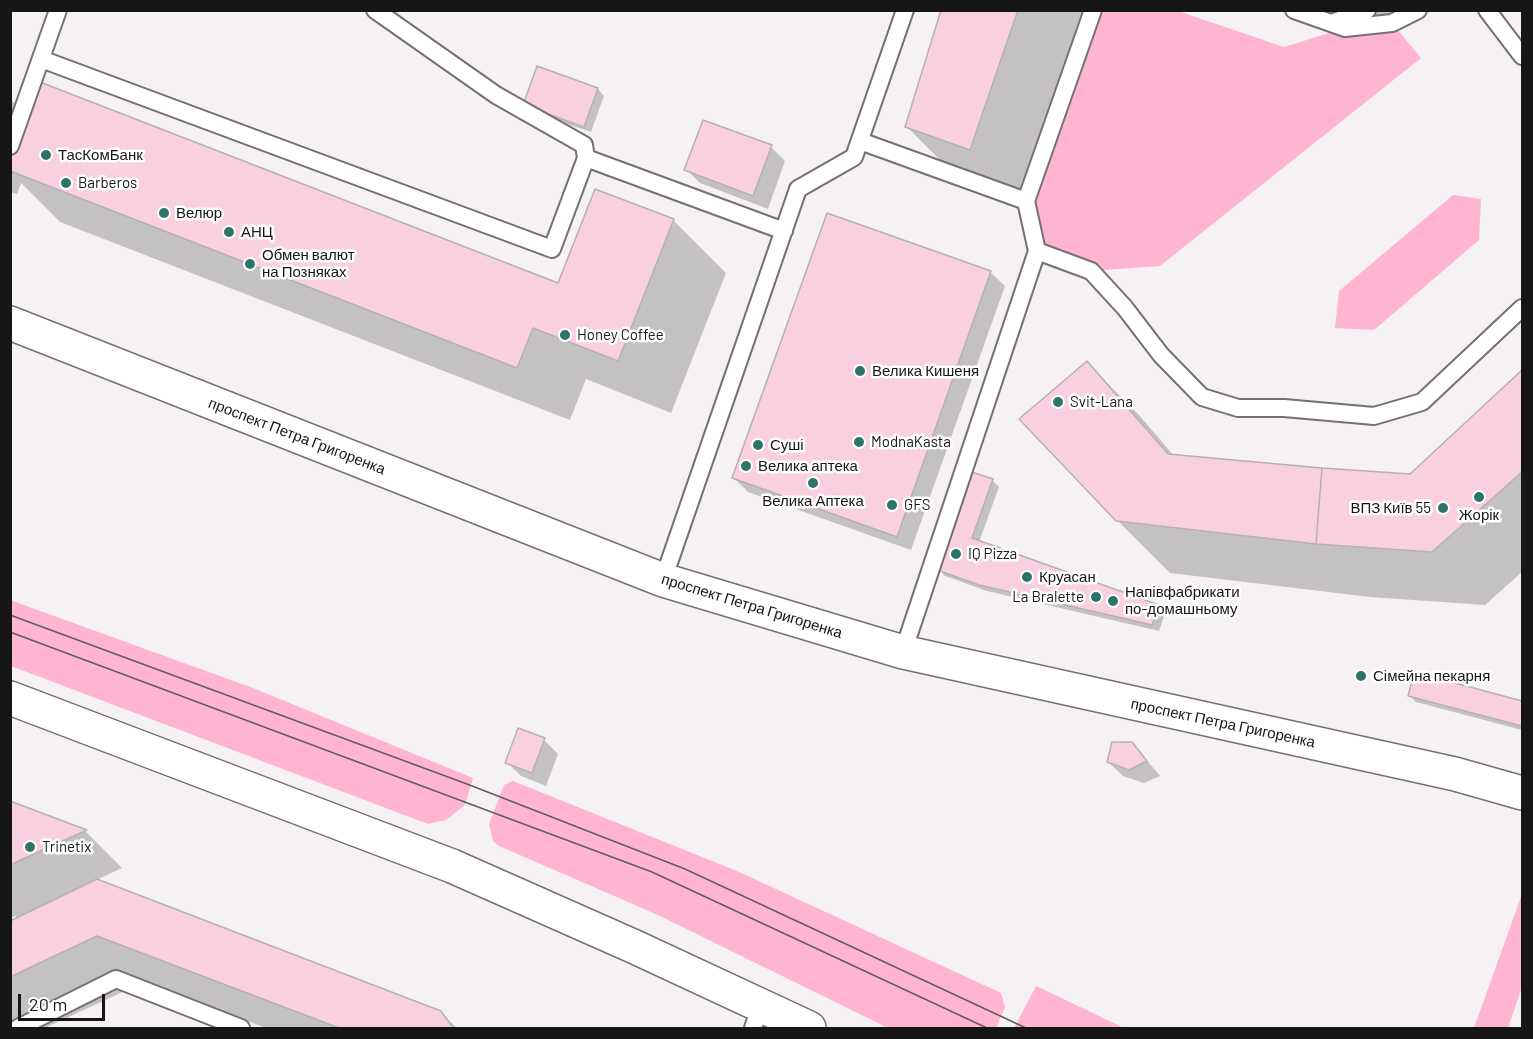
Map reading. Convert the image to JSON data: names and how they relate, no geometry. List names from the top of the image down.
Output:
{
  "streets": {
    "main road": ["проспект Петра Григоренка"]
  },
  "places": [
    "ТасКомБанк",
    "Barberos",
    "Велюр",
    "АНЦ",
    "Обмен валют на Позняках",
    "Honey Coffee",
    "Велика Кишеня",
    "Svit-Lana",
    "ModnaKasta",
    "Суші",
    "Велика аптека",
    "Велика Аптека",
    "Жорік",
    "GFS",
    "ВПЗ Київ 55",
    "IQ Pizza",
    "Круасан",
    "La Bralette",
    "Напівфабрикати по-домашньому",
    "Сімейна пекарня",
    "Trinetix"
  ],
  "scale_bar": "20 m"
}
